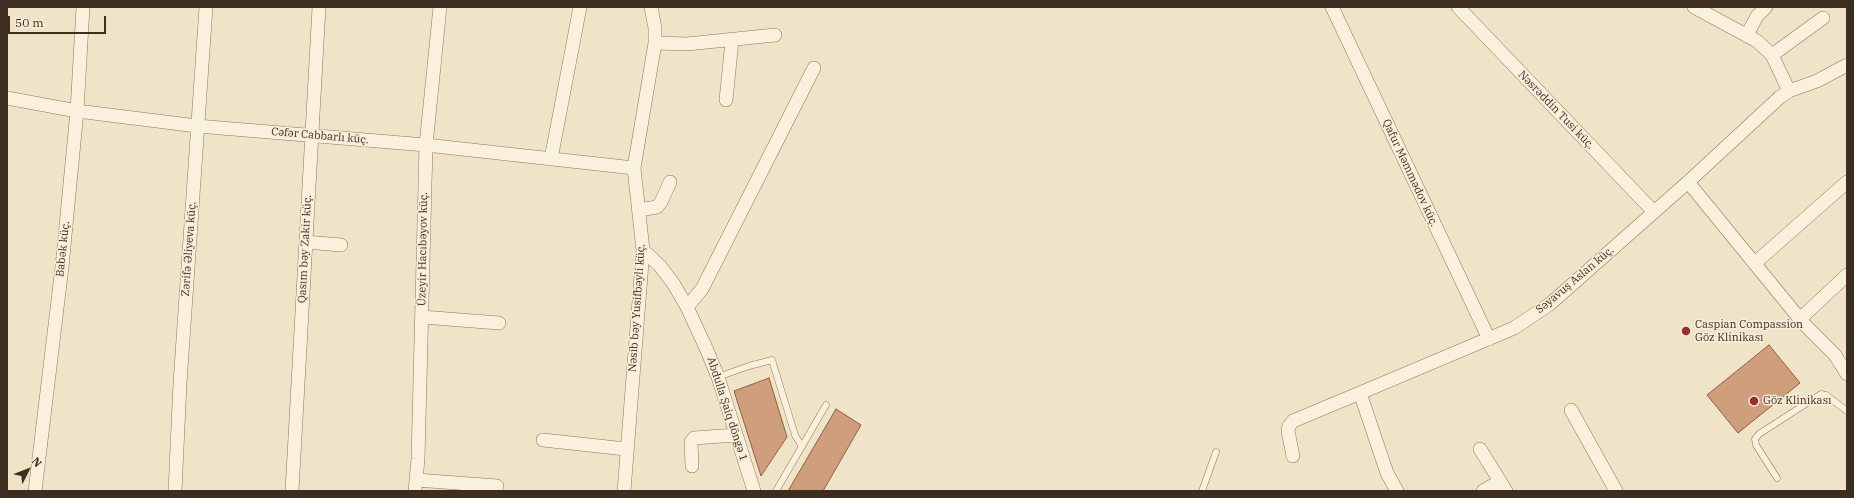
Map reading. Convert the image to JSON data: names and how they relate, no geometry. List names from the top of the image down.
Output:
{
  "streets": {
    "street": [
      "Nəsrəddin Tusi küç.",
      "Cəfər Cabbarlı küç.",
      "Qafur Məmmədov küç.",
      "Babək küç.",
      "Zərifə Əliyeva küç.",
      "Qasım bəy Zakir küç.",
      "Üzeyir Hacıbəyov küç.",
      "Səyavuş Aslan küç.",
      "Nəsib bəy Yusifbəyli küç.",
      "Abdulla Şaiq döngə 1"
    ]
  },
  "crossings": [
    ["Nəsrəddin Tusi küç.", "Səyavuş Aslan küç."],
    ["Cəfər Cabbarlı küç.", "Babək küç."],
    ["Cəfər Cabbarlı küç.", "Zərifə Əliyeva küç."],
    ["Cəfər Cabbarlı küç.", "Qasım bəy Zakir küç."],
    ["Cəfər Cabbarlı küç.", "Üzeyir Hacıbəyov küç."],
    ["Cəfər Cabbarlı küç.", "Nəsib bəy Yusifbəyli küç."],
    ["Qafur Məmmədov küç.", "Səyavuş Aslan küç."],
    ["Nəsib bəy Yusifbəyli küç.", "Abdulla Şaiq döngə 1"]
  ],
  "places": ["Caspian Compassion Göz Klinikası", "Göz Klinikası"],
  "scale_bar": "50 m",
  "north": "top right"
}
